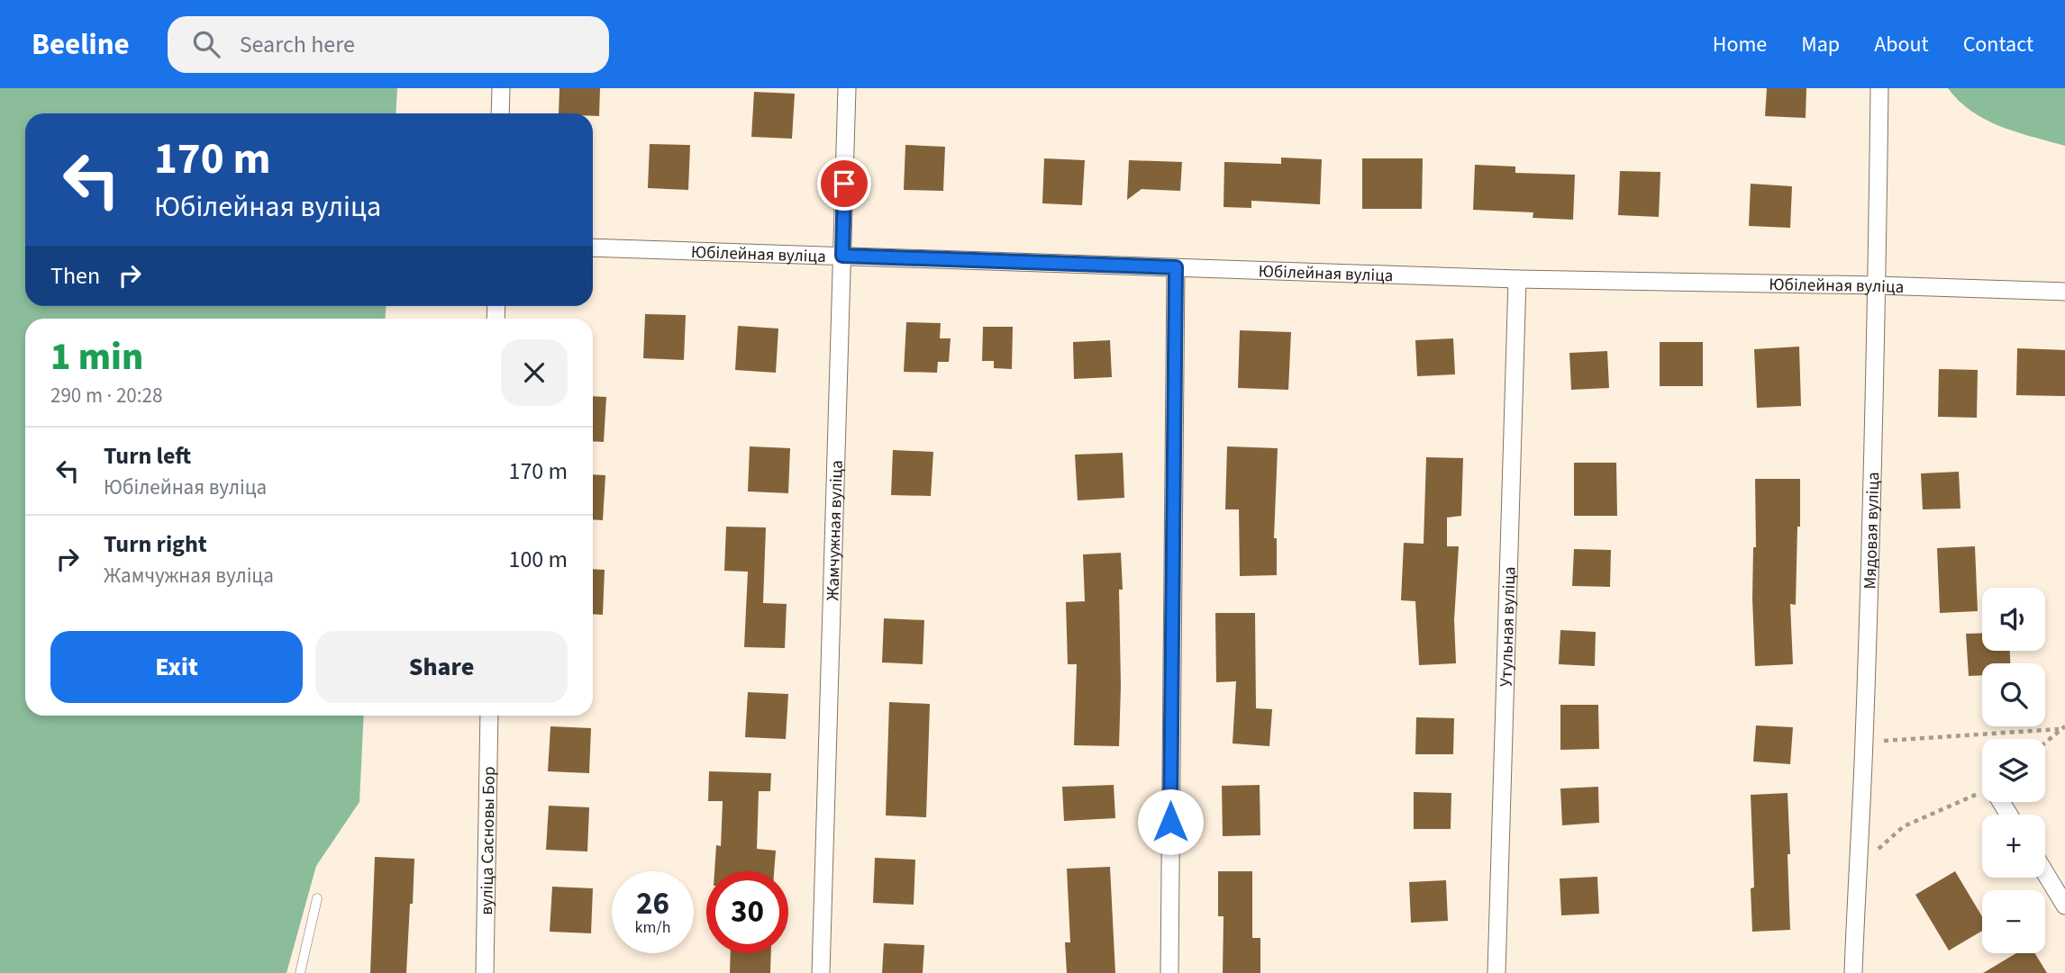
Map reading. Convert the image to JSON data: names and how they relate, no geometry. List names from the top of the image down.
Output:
{
  "streets": {
    "street": [
      "Юбілейная вуліца",
      "Жамчужная вуліца",
      "Мядовая вуліца",
      "Утульная вуліца",
      "вуліца Сасновы Бор"
    ]
  },
  "crossings": [
    ["Юбілейная вуліца", "Жамчужная вуліца"],
    ["Юбілейная вуліца", "Мядовая вуліца"],
    ["Юбілейная вуліца", "Утульная вуліца"]
  ],
  "page": {
    "header": "Beeline",
    "search": "Search here",
    "nav": [
      "Home",
      "Map",
      "About",
      "Contact"
    ],
    "turn": ["170 m", "Юбілейная вуліца"],
    "then": "Then",
    "heading": ["1 min", "290 m · 20:28"],
    "list": [
      {
        "name": "Turn left",
        "note": "Юбілейная вуліца",
        "value": "170 m"
      },
      {
        "name": "Turn right",
        "note": "Жамчужная вуліца",
        "value": "100 m"
      }
    ],
    "map_buttons": ["+", "−"],
    "buttons": ["Exit", "Share"],
    "speed": "26 km/h",
    "limit": "30"
  }
}
